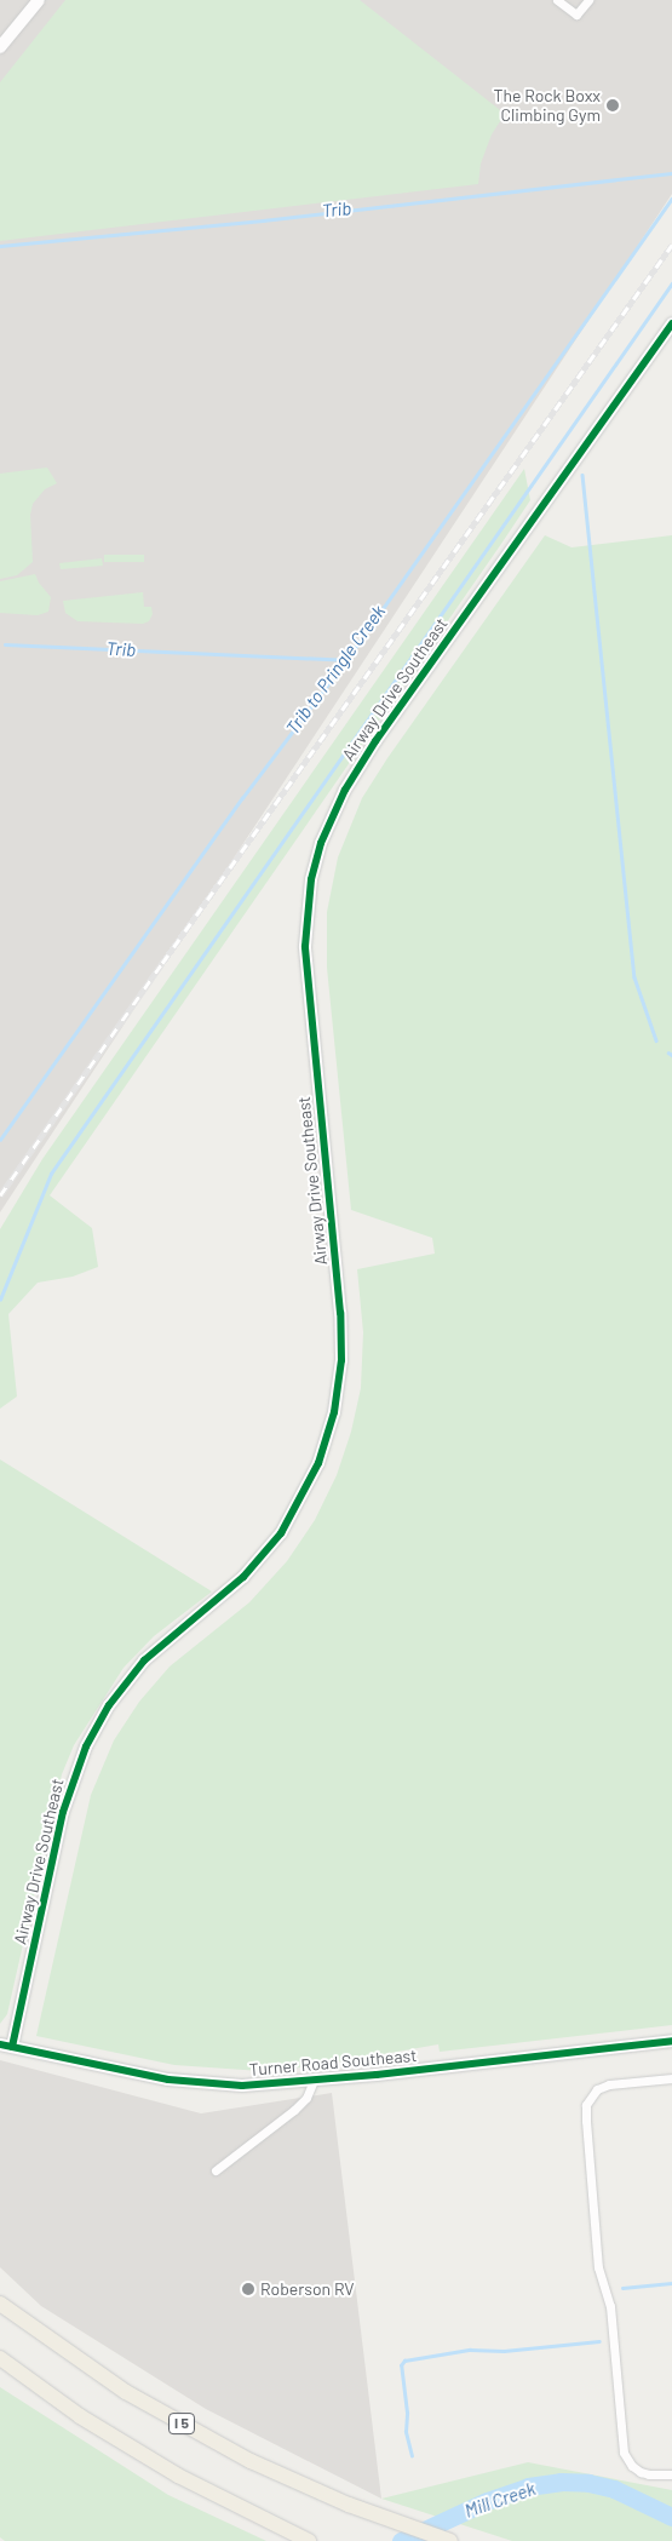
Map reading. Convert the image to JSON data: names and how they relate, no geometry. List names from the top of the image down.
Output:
{
  "streets": {
    "highway": ["I 5"],
    "street": ["Airway Drive Southeast", "Turner Road Southeast"]
  },
  "crossings": [
    ["Airway Drive Southeast", "Turner Road Southeast"]
  ],
  "water": ["Trib", "Trib to Pringle Creek", "Mill Creek"],
  "places": ["The Rock Boxx Climbing Gym", "Roberson RV"]
}
